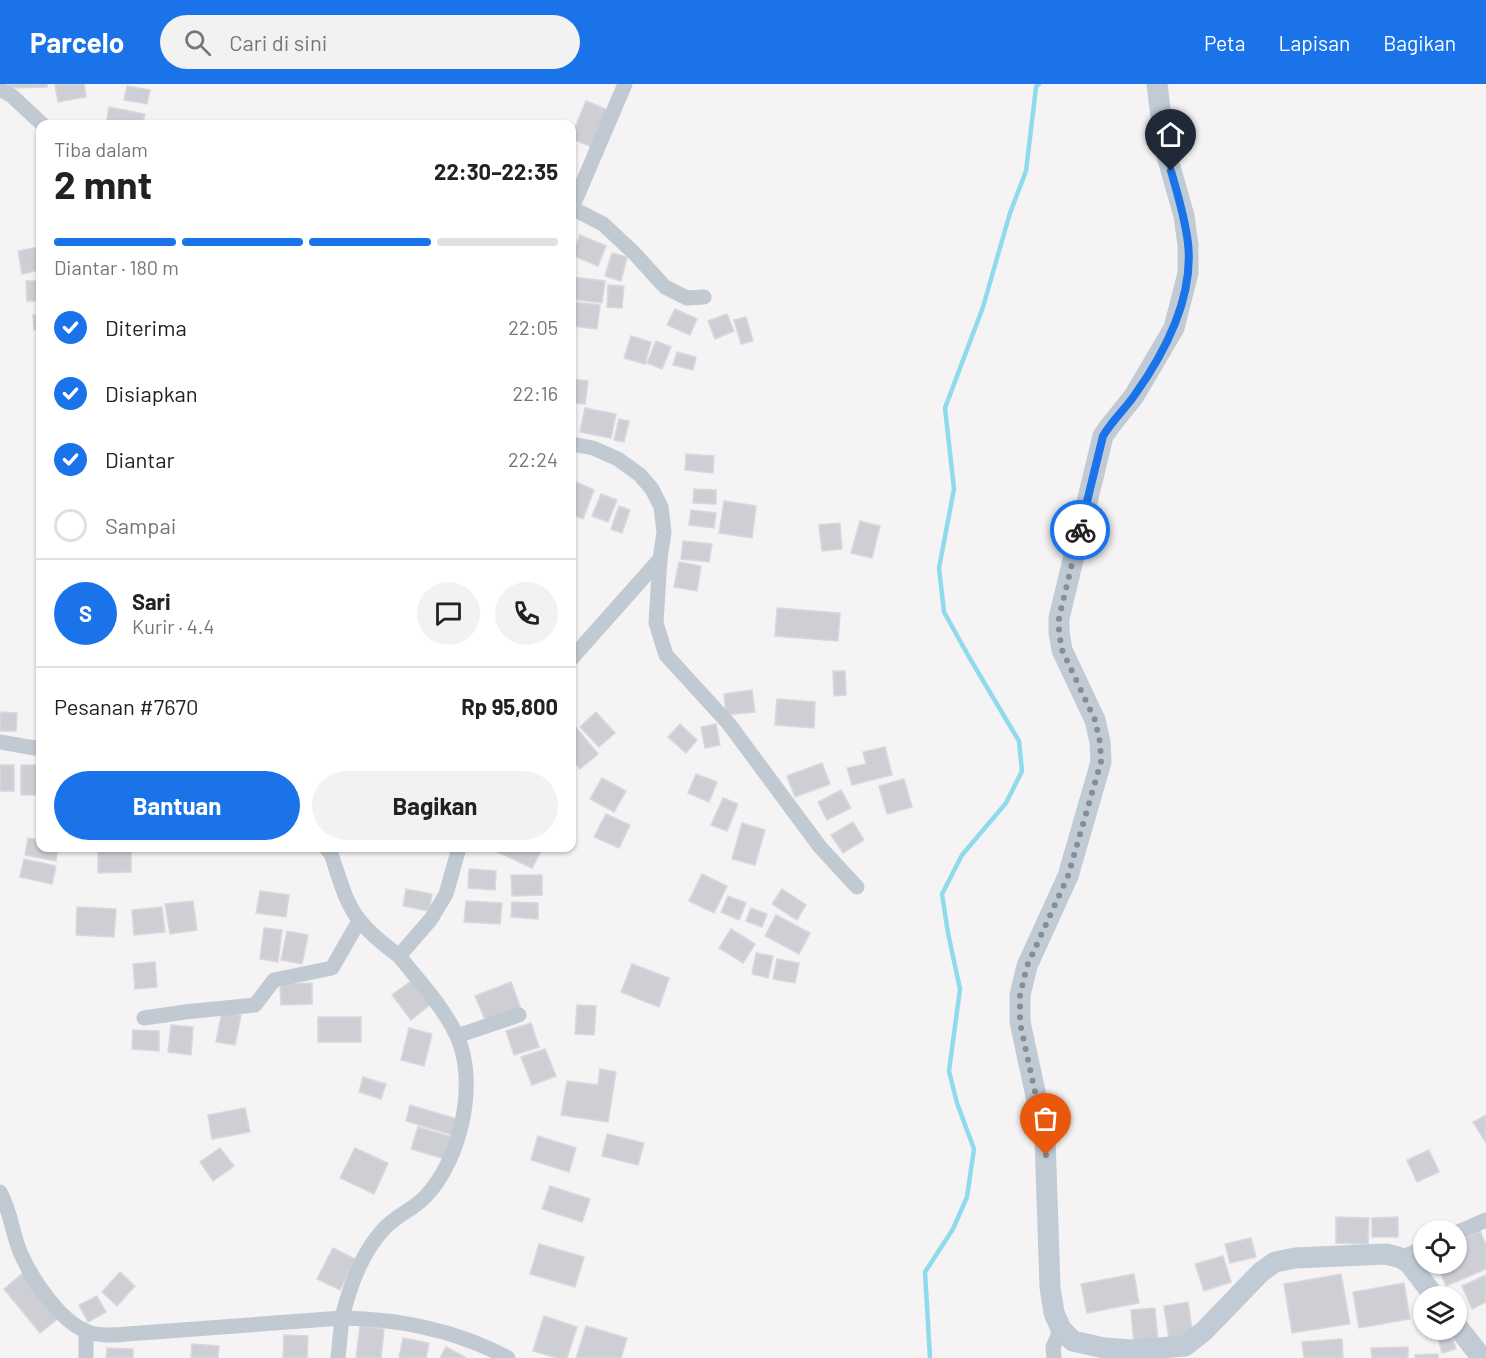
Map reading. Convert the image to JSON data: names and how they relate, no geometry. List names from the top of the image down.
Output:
{
  "page": {
    "header": "Parcelo",
    "search": "Cari di sini",
    "nav": ["Peta", "Lapisan", "Bagikan"],
    "heading": ["2 mnt", "Tiba dalam", "22:30–22:35"],
    "panel": [
      "Sari",
      "Kurir · 4.4",
      "Pesanan #7670",
      "Rp 95,800"
    ],
    "bar": "Diantar · 180 m",
    "list": [
      ["Diterima", "22:05"],
      ["Disiapkan", "22:16"],
      ["Diantar", "22:24"],
      "Sampai"
    ],
    "round": "S",
    "buttons": ["Bantuan", "Bagikan"]
  }
}
